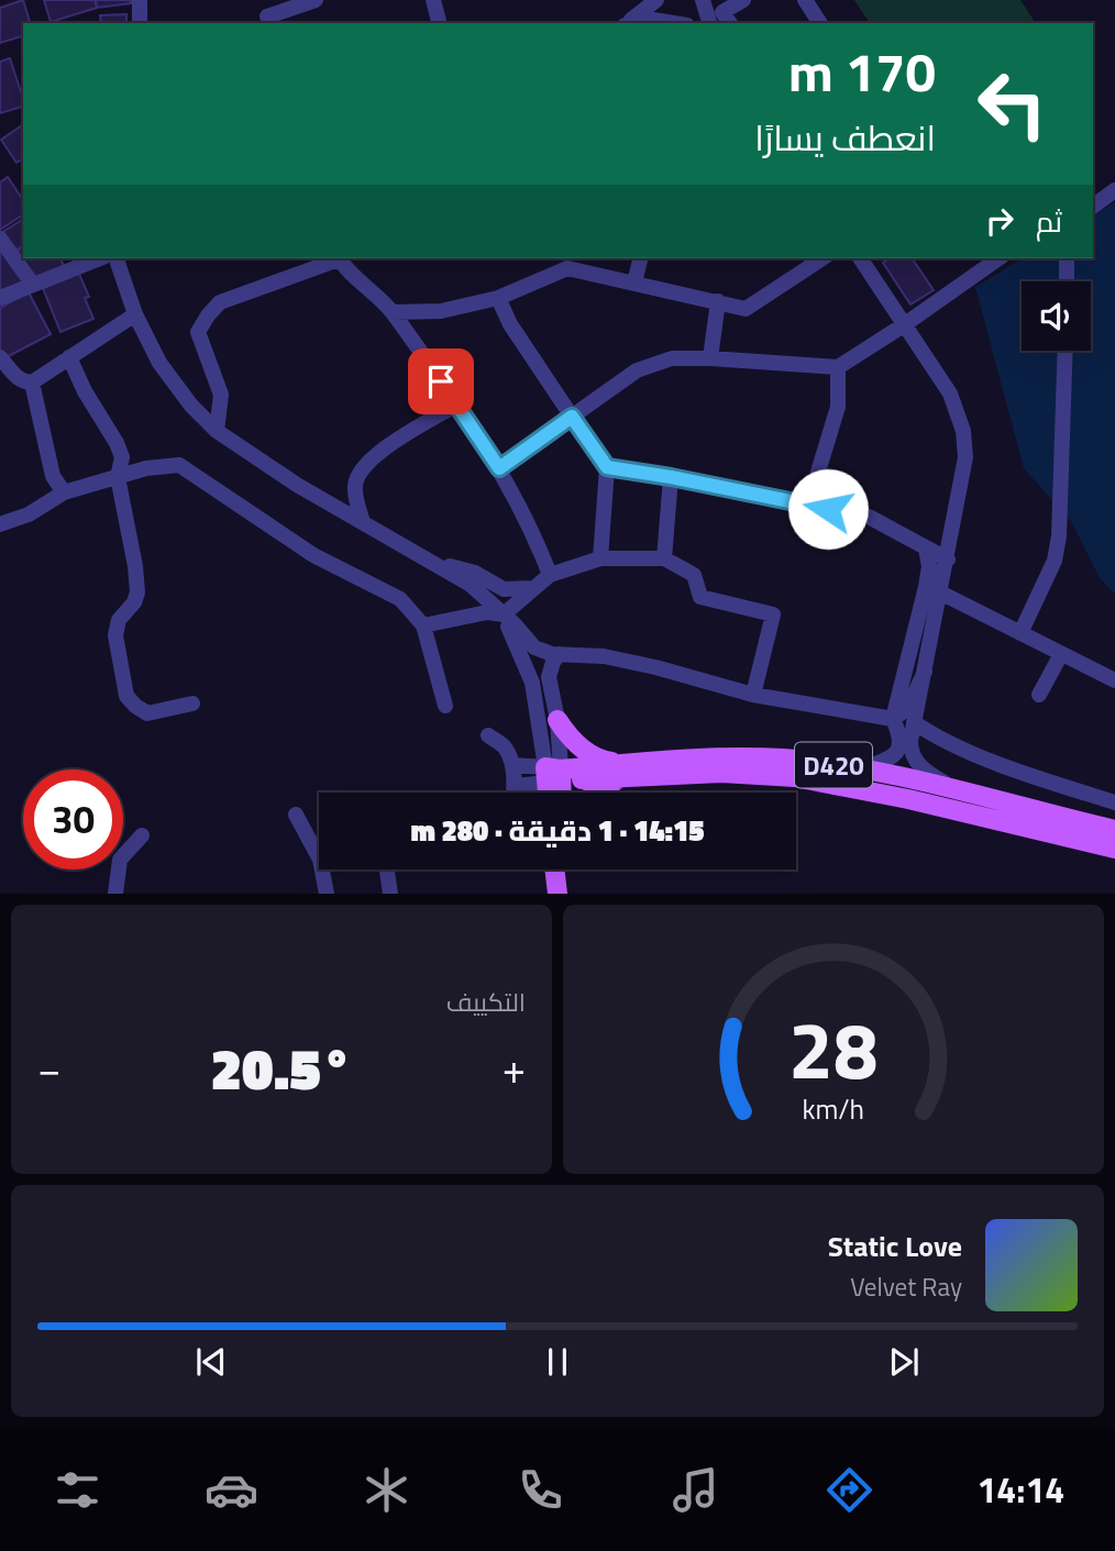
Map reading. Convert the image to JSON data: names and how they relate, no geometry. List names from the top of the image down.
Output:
{
  "streets": {
    "main road": ["D420"]
  },
  "page": {
    "turn": ["170 m", "انعطف يسارًا"],
    "then": "ثم",
    "limit": "30",
    "trip": "14:15 · 1 دقيقة · 280 m",
    "tile": "التكييف",
    "heat": ["−", "20.5°", "+"],
    "song": ["Static Love", "Velvet Ray"],
    "tabs": "14:14",
    "gauge": ["28", "km/h"]
  }
}
